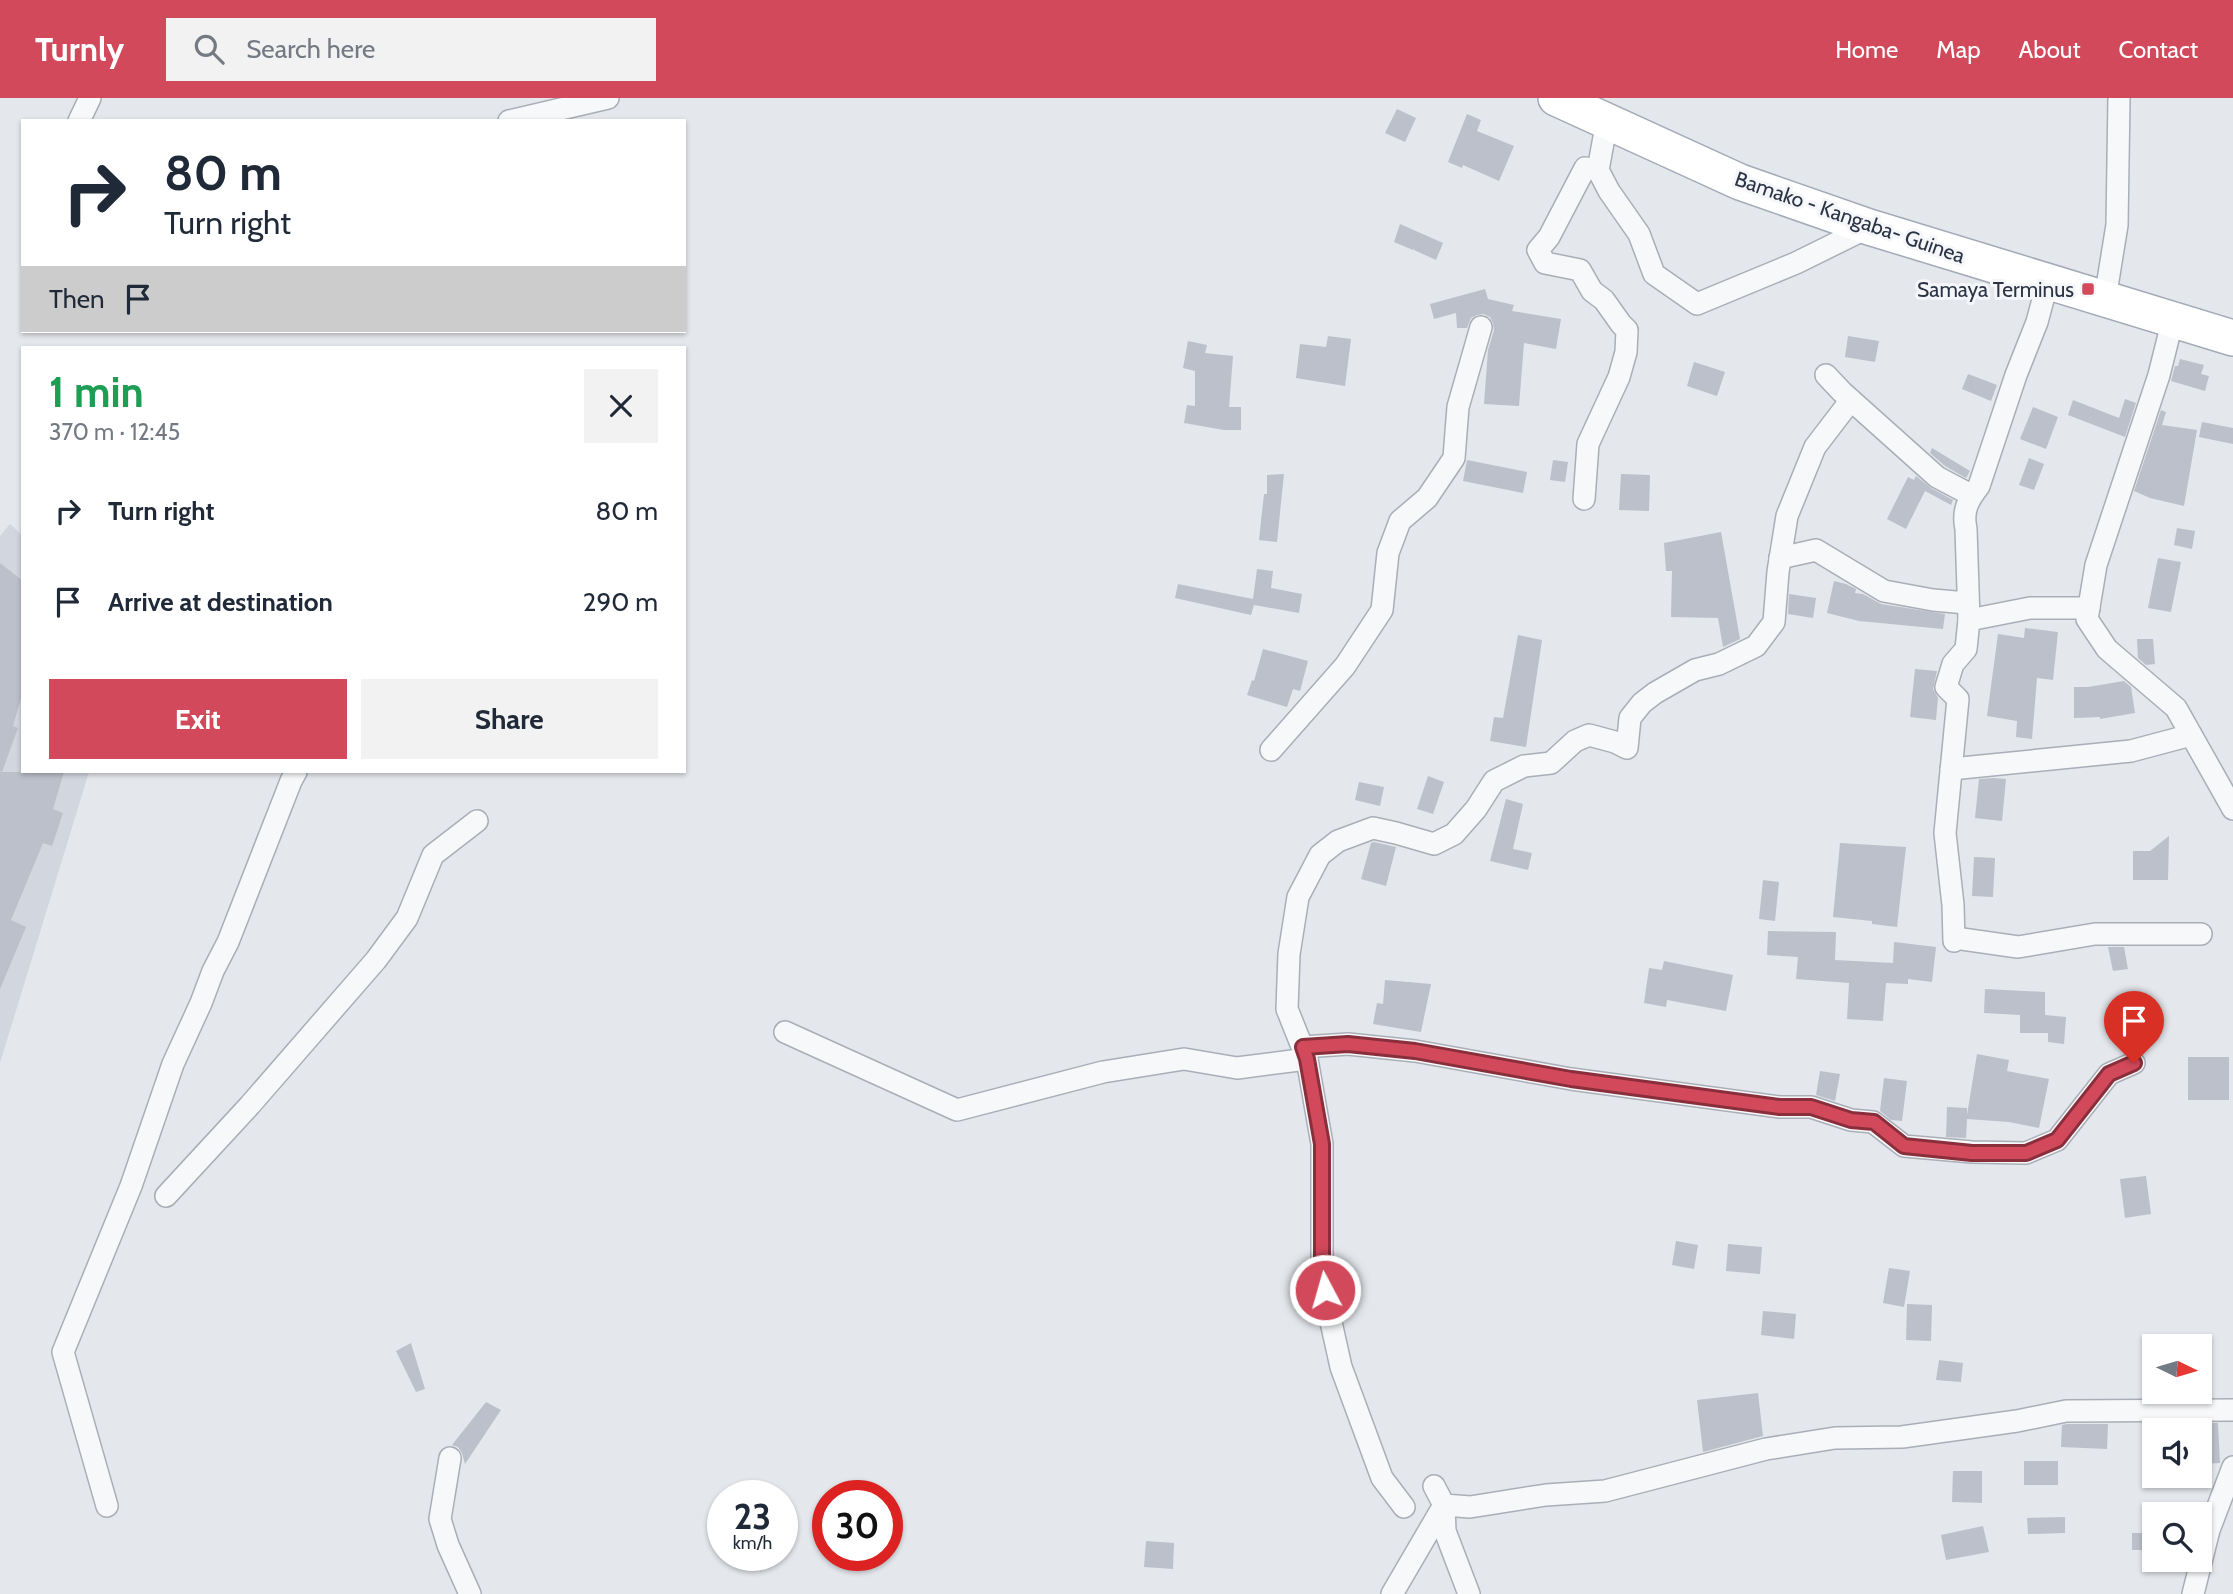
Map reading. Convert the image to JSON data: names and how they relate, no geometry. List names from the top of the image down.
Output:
{
  "streets": {
    "main road": ["Bamako - Kangaba- Guinea"]
  },
  "places": {
    "transit": ["Samaya Terminus"]
  },
  "north": "right",
  "page": {
    "header": "Turnly",
    "search": "Search here",
    "nav": [
      "Home",
      "Map",
      "About",
      "Contact"
    ],
    "turn": ["80 m", "Turn right"],
    "then": "Then",
    "heading": ["1 min", "370 m · 12:45"],
    "list": [
      {
        "name": "Turn right",
        "value": "80 m"
      },
      {
        "name": "Arrive at destination",
        "value": "290 m"
      }
    ],
    "buttons": ["Exit", "Share"],
    "speed": "23 km/h",
    "limit": "30"
  }
}
